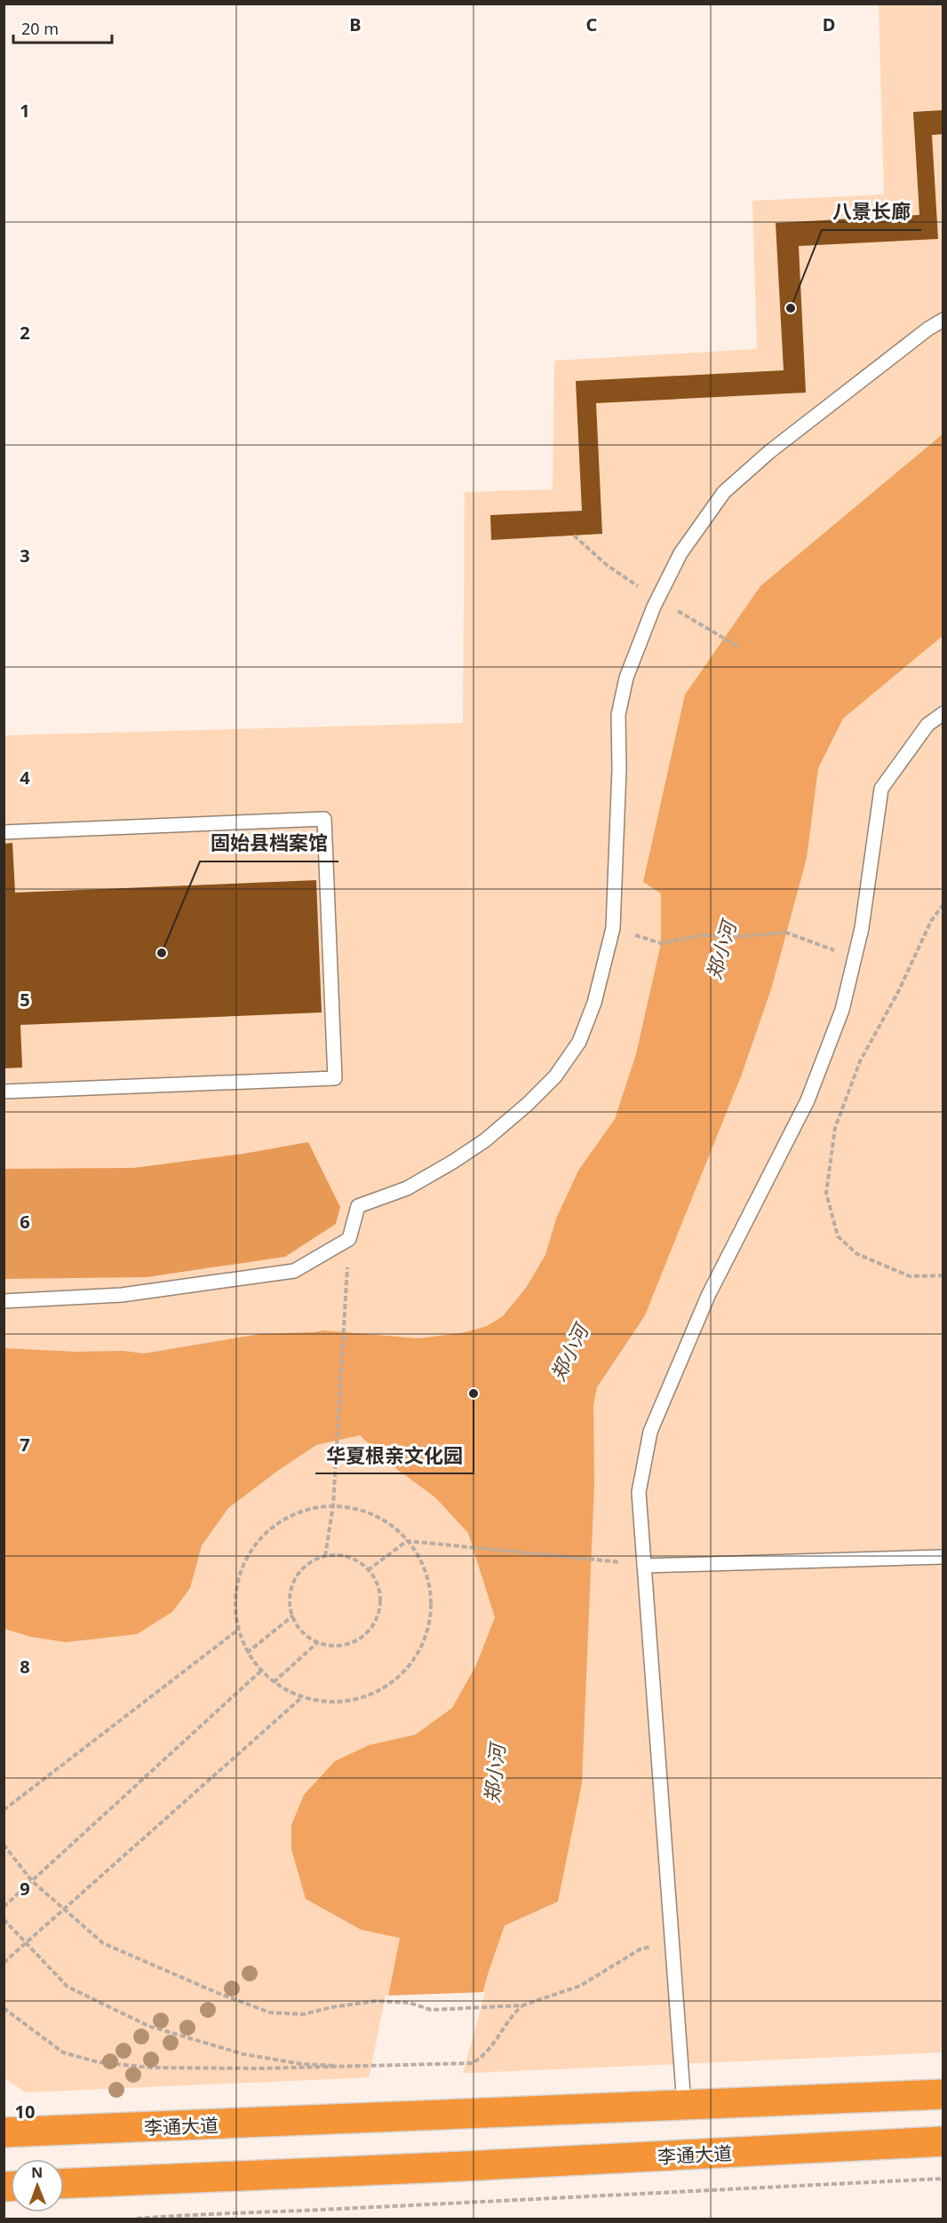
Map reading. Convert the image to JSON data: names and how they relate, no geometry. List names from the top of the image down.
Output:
{
  "streets": {
    "highway": ["李通大道"]
  },
  "water": ["郑小河"],
  "places": ["八景长廊", "固始县档案馆", "华夏根亲文化园"],
  "scale_bar": "20 m",
  "north": "top",
  "grid": {
    "columns": ["B", "C", "D"],
    "rows": [
      "1",
      "2",
      "3",
      "4",
      "5",
      "6",
      "7",
      "8",
      "9",
      "10"
    ]
  }
}
